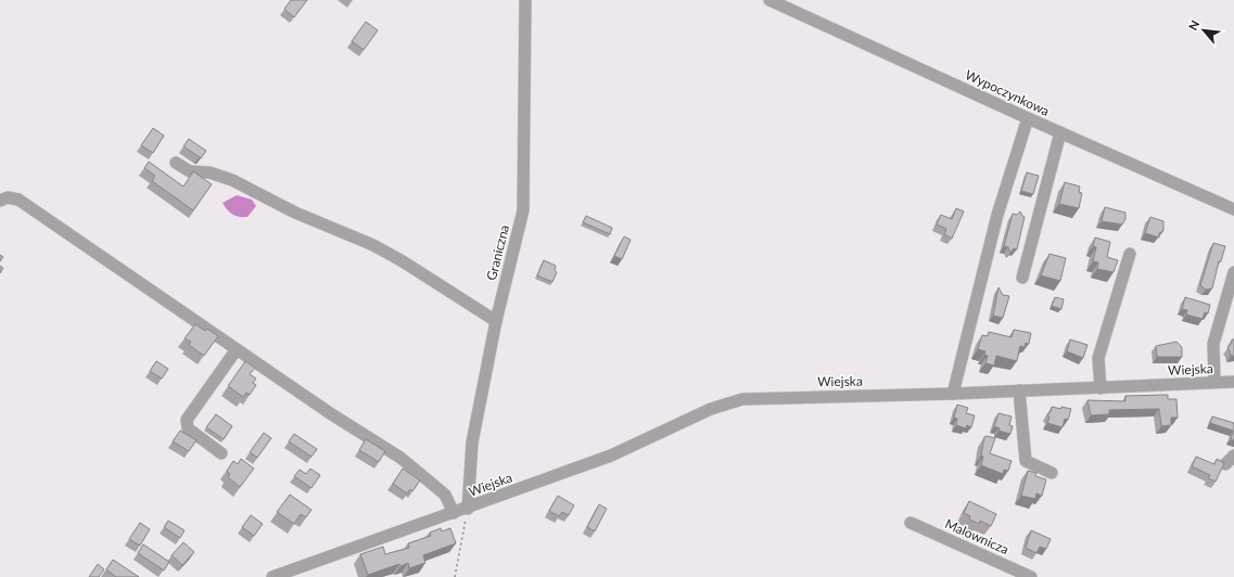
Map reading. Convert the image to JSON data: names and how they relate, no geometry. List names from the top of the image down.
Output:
{
  "streets": {
    "street": [
      "Wypoczynkowa",
      "Graniczna",
      "Wiejska",
      "Malownicza"
    ]
  },
  "crossings": [
    ["Graniczna", "Wiejska"]
  ],
  "north": "top left"
}
